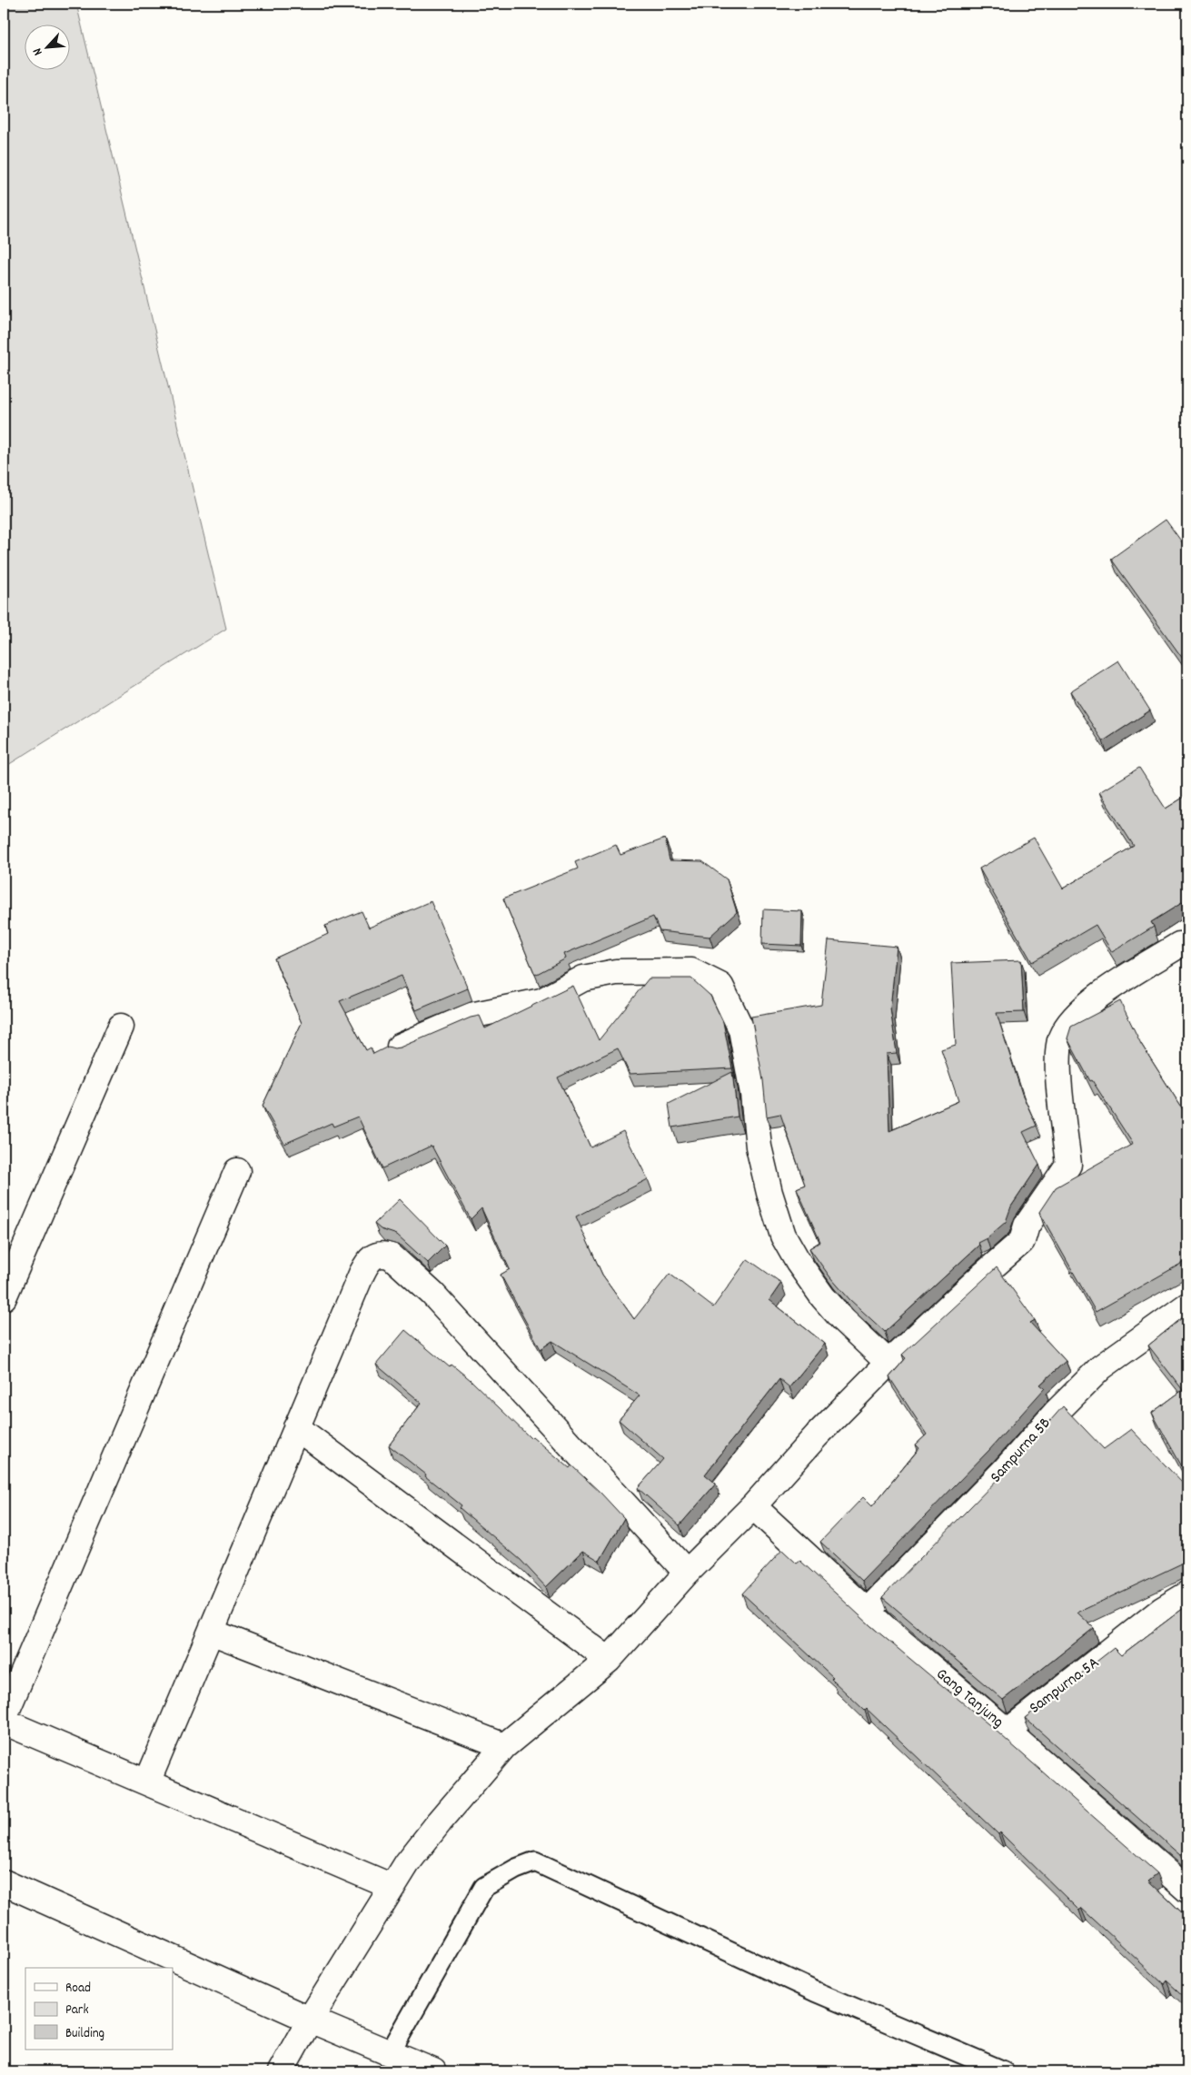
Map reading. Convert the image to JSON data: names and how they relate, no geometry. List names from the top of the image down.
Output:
{
  "streets": {
    "street": ["Sampurna 5B", "Sampurna 5A", "Gang Tanjung"]
  },
  "crossings": [
    ["Sampurna 5B", "Gang Tanjung"],
    ["Sampurna 5A", "Gang Tanjung"]
  ],
  "legend": ["Road", "Park", "Building"],
  "north": "bottom left"
}
